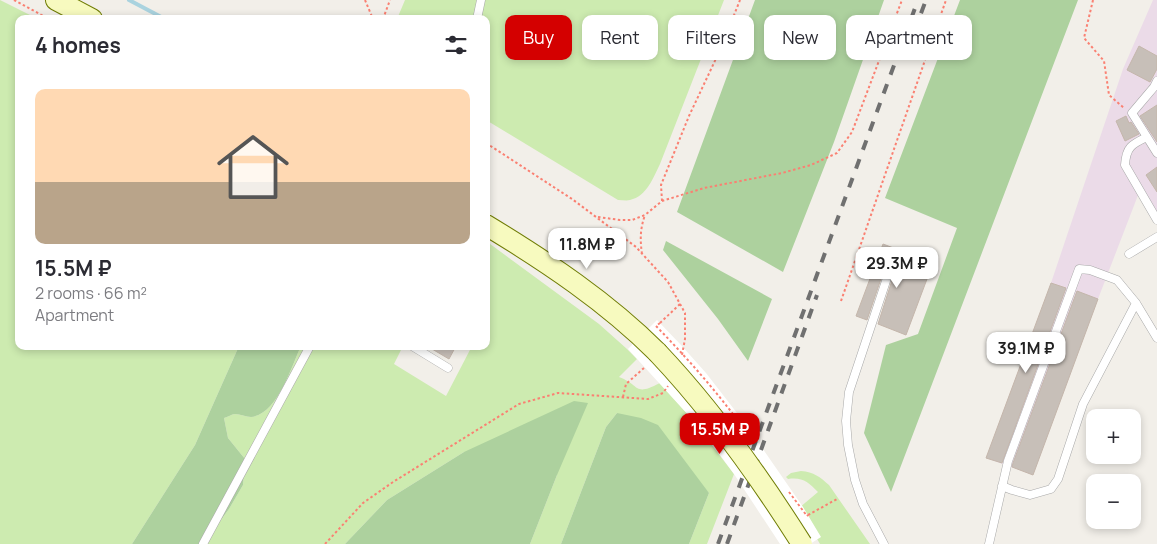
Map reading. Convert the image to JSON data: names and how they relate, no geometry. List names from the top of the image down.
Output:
{
  "page": {
    "chip": [
      "Buy",
      "Rent",
      "Filters",
      "New",
      "Apartment"
    ],
    "heading": "4 homes",
    "list": [
      {
        "name": "15.5M ₽",
        "note": "2 rooms · 66 m² · Apartment"
      }
    ],
    "price": [
      "11.8M ₽",
      "29.3M ₽",
      "39.1M ₽",
      "15.5M ₽"
    ],
    "map_buttons": ["+", "−"]
  }
}
